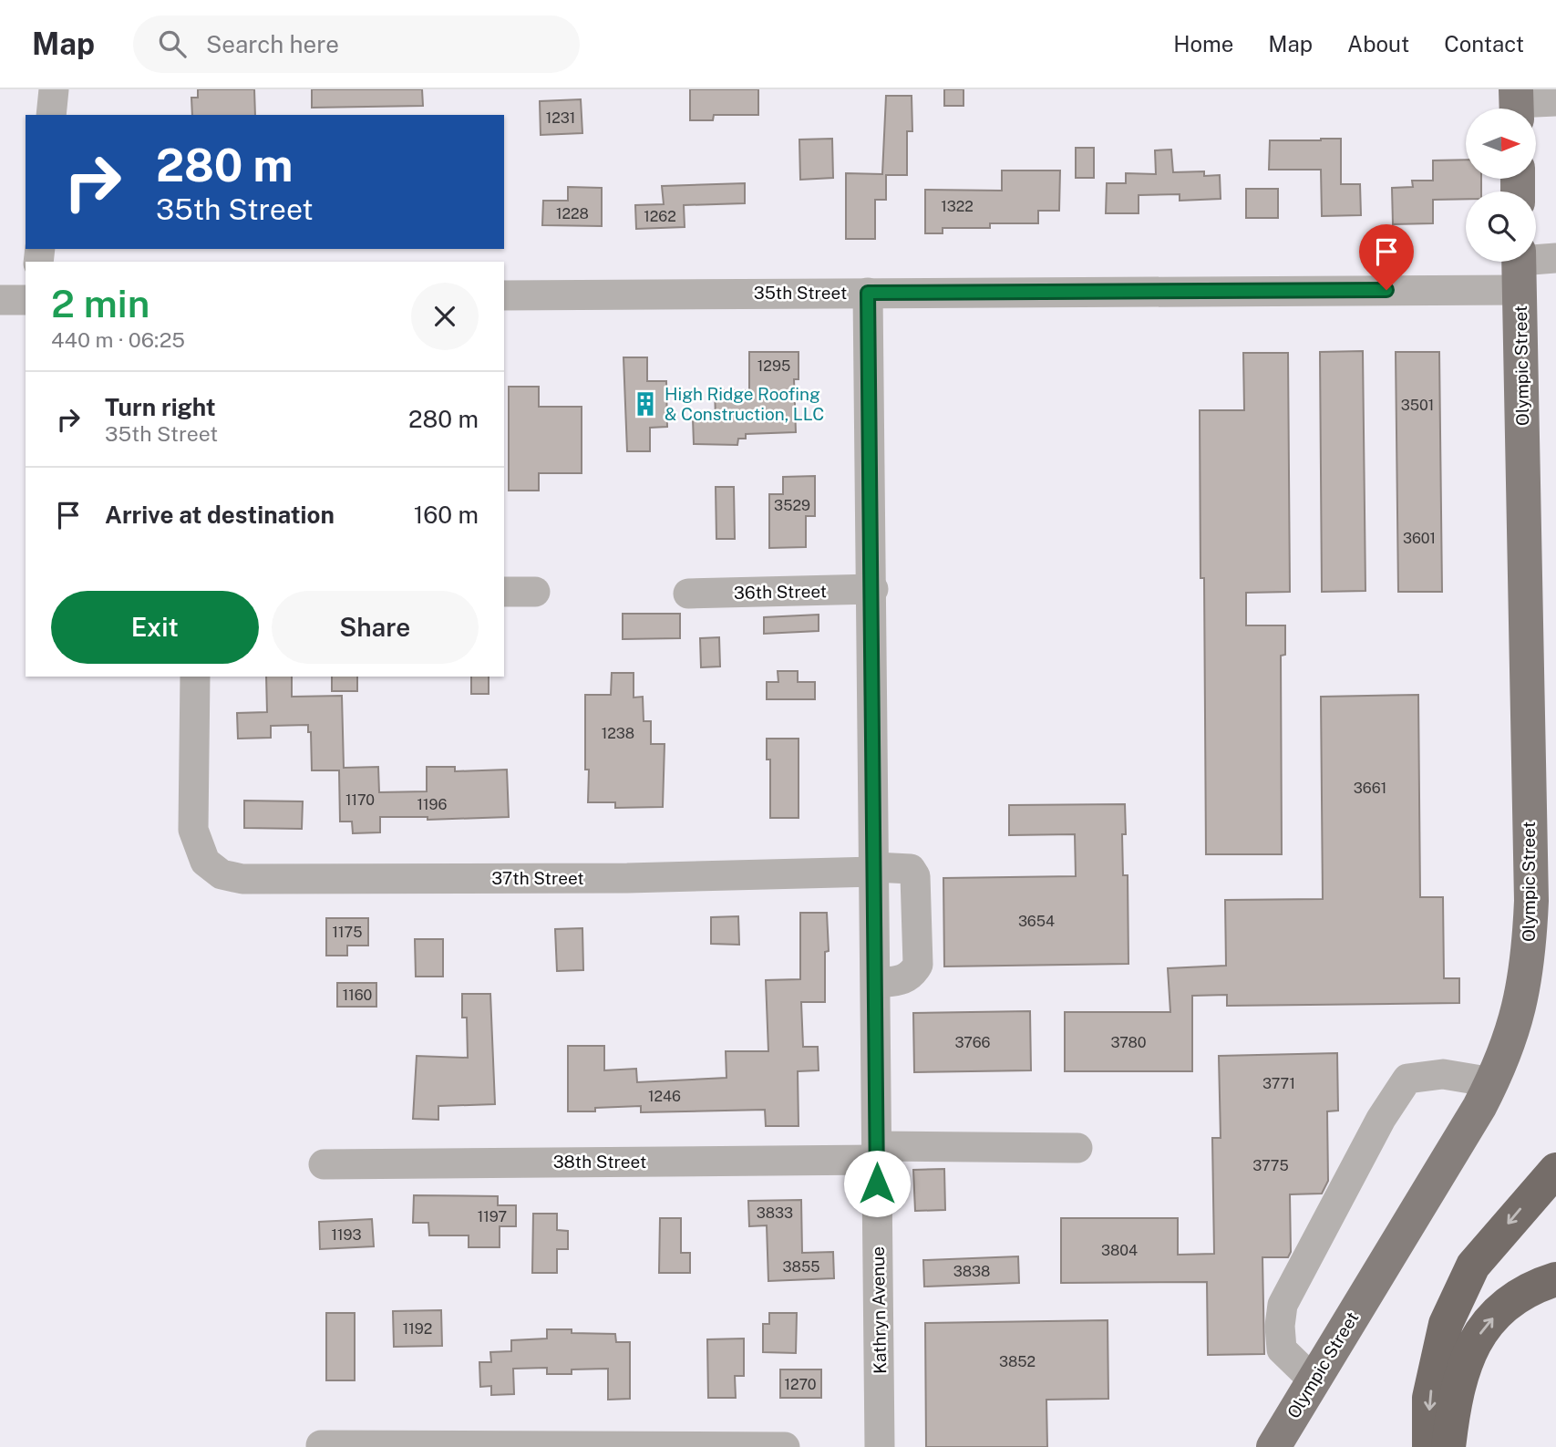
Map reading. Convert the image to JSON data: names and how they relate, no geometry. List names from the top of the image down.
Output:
{
  "streets": {
    "main road": ["Olympic Street"],
    "street": [
      "35th Street",
      "36th Street",
      "37th Street",
      "38th Street",
      "Kathryn Avenue"
    ]
  },
  "crossings": [
    ["35th Street", "Olympic Street"],
    ["35th Street", "Kathryn Avenue"],
    ["36th Street", "Kathryn Avenue"],
    ["37th Street", "Kathryn Avenue"],
    ["38th Street", "Kathryn Avenue"]
  ],
  "places": {
    "building": ["High Ridge Roofing & Construction, LLC"]
  },
  "house_numbers": [
    "1231",
    "1322",
    "1228",
    "1262",
    "1295",
    "3501",
    "3529",
    "3601",
    "1238",
    "3661",
    "1170",
    "1196",
    "3654",
    "1175",
    "1160",
    "3766",
    "3780",
    "3771",
    "1246",
    "3775",
    "3833",
    "1197",
    "1193",
    "3804",
    "3855",
    "3838",
    "1192",
    "3852",
    "1270"
  ],
  "north": "right",
  "page": {
    "header": "Map",
    "search": "Search here",
    "nav": [
      "Home",
      "Map",
      "About",
      "Contact"
    ],
    "turn": ["280 m", "35th Street"],
    "heading": ["2 min", "440 m · 06:25"],
    "list": [
      {
        "name": "Turn right",
        "note": "35th Street",
        "value": "280 m"
      },
      {
        "name": "Arrive at destination",
        "value": "160 m"
      }
    ],
    "buttons": ["Exit", "Share"]
  }
}
